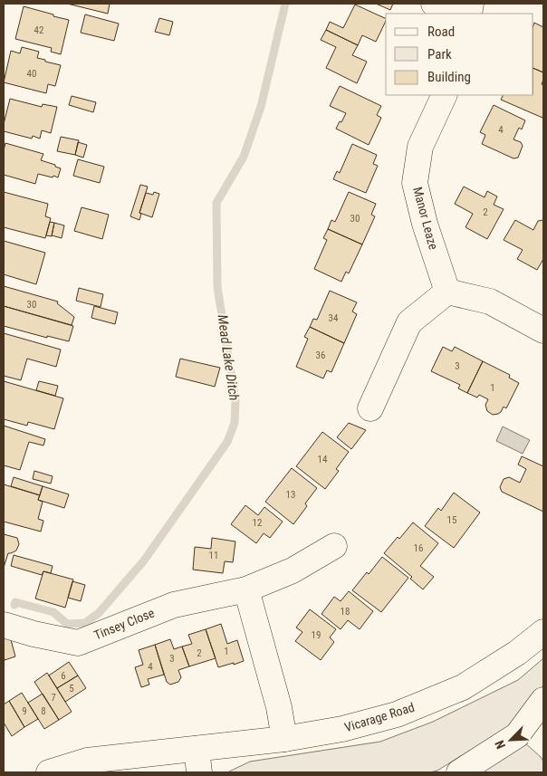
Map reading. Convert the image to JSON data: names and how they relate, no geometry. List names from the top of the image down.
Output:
{
  "streets": {
    "street": ["Manor Leaze", "Tinsey Close", "Vicarage Road"]
  },
  "water": ["Mead Lake Ditch"],
  "house_numbers": [
    "42",
    "40",
    "4",
    "2",
    "30",
    "30",
    "34",
    "36",
    "3",
    "1",
    "14",
    "13",
    "15",
    "12",
    "16",
    "11",
    "18",
    "19",
    "1",
    "2",
    "3",
    "4",
    "6",
    "5",
    "7",
    "9",
    "8"
  ],
  "legend": ["Road", "Park", "Building"],
  "north": "bottom left"
}
